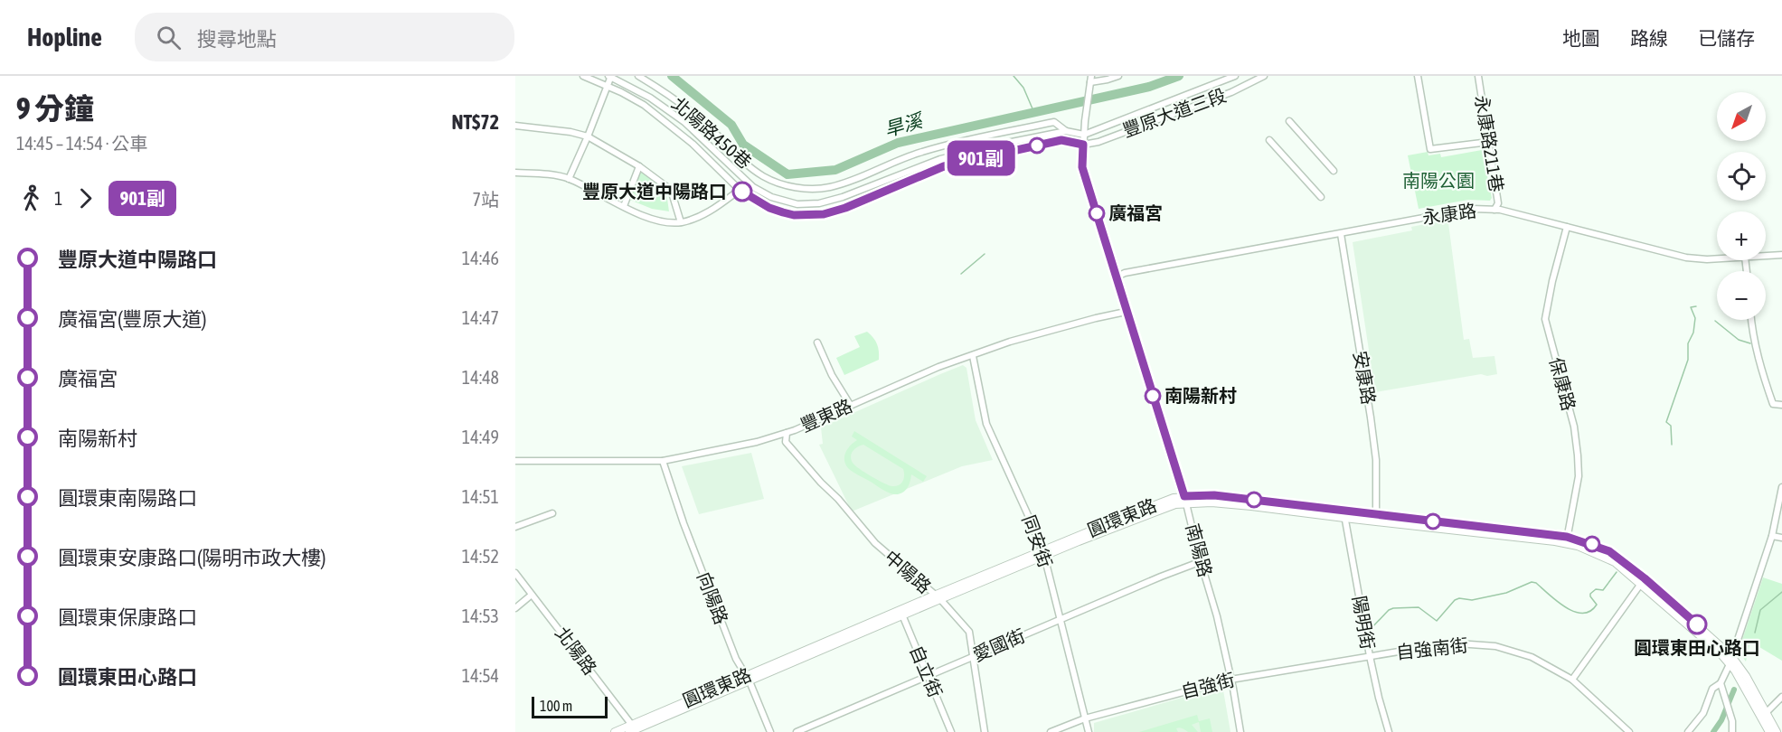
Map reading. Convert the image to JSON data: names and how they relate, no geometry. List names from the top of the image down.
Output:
{
  "streets": {
    "main road": ["圓環東路"],
    "street": [
      "豐原大道三段",
      "北陽路450巷",
      "永康路211巷",
      "永康路",
      "安康路",
      "保康路",
      "豐東路",
      "同安街",
      "南陽路",
      "中陽路",
      "向陽路",
      "陽明街",
      "愛國街",
      "自強南街",
      "北陽路",
      "自立街",
      "自強街"
    ]
  },
  "crossings": [
    ["豐原大道三段", "北陽路450巷"],
    ["豐原大道三段", "南陽路"],
    ["北陽路450巷", "南陽路"],
    ["永康路211巷", "永康路"],
    ["永康路", "安康路"],
    ["永康路", "保康路"],
    ["永康路", "南陽路"],
    ["安康路", "圓環東路"],
    ["保康路", "圓環東路"],
    ["豐東路", "同安街"],
    ["豐東路", "南陽路"],
    ["豐東路", "中陽路"],
    ["豐東路", "向陽路"],
    ["圓環東路", "同安街"],
    ["圓環東路", "南陽路"],
    ["圓環東路", "中陽路"],
    ["圓環東路", "向陽路"],
    ["圓環東路", "陽明街"],
    ["圓環東路", "北陽路"],
    ["圓環東路", "自立街"],
    ["同安街", "愛國街"],
    ["同安街", "自強街"],
    ["南陽路", "愛國街"],
    ["南陽路", "自強街"],
    ["中陽路", "愛國街"],
    ["陽明街", "自強南街"],
    ["陽明街", "自強街"],
    ["愛國街", "自立街"],
    ["自強南街", "自強街"]
  ],
  "water": ["旱溪"],
  "parks": ["南陽公園"],
  "places": [
    "豐原大道中陽路口",
    "廣福宮",
    "南陽新村",
    "圓環東田心路口"
  ],
  "lines": ["bus line 901副"],
  "scale_bar": "100 m",
  "north": "bottom left",
  "page": {
    "header": "Hopline",
    "search": "搜尋地點",
    "nav": ["地圖", "路線", "已儲存"],
    "heading": ["9 分鐘", "14:45 – 14:54 · 公車", "NT$72"],
    "on_map": "901副",
    "map_buttons": ["+", "−"],
    "legs": ["1", "901副", "7站"],
    "list": [
      {
        "name": "豐原大道中陽路口",
        "value": "14:46"
      },
      {
        "name": "廣福宮(豐原大道)",
        "value": "14:47"
      },
      {
        "name": "廣福宮",
        "value": "14:48"
      },
      {
        "name": "南陽新村",
        "value": "14:49"
      },
      {
        "name": "圓環東南陽路口",
        "value": "14:51"
      },
      {
        "name": "圓環東安康路口(陽明市政大樓)",
        "value": "14:52"
      },
      {
        "name": "圓環東保康路口",
        "value": "14:53"
      },
      {
        "name": "圓環東田心路口",
        "value": "14:54"
      }
    ],
    "scale": "100 m"
  }
}
